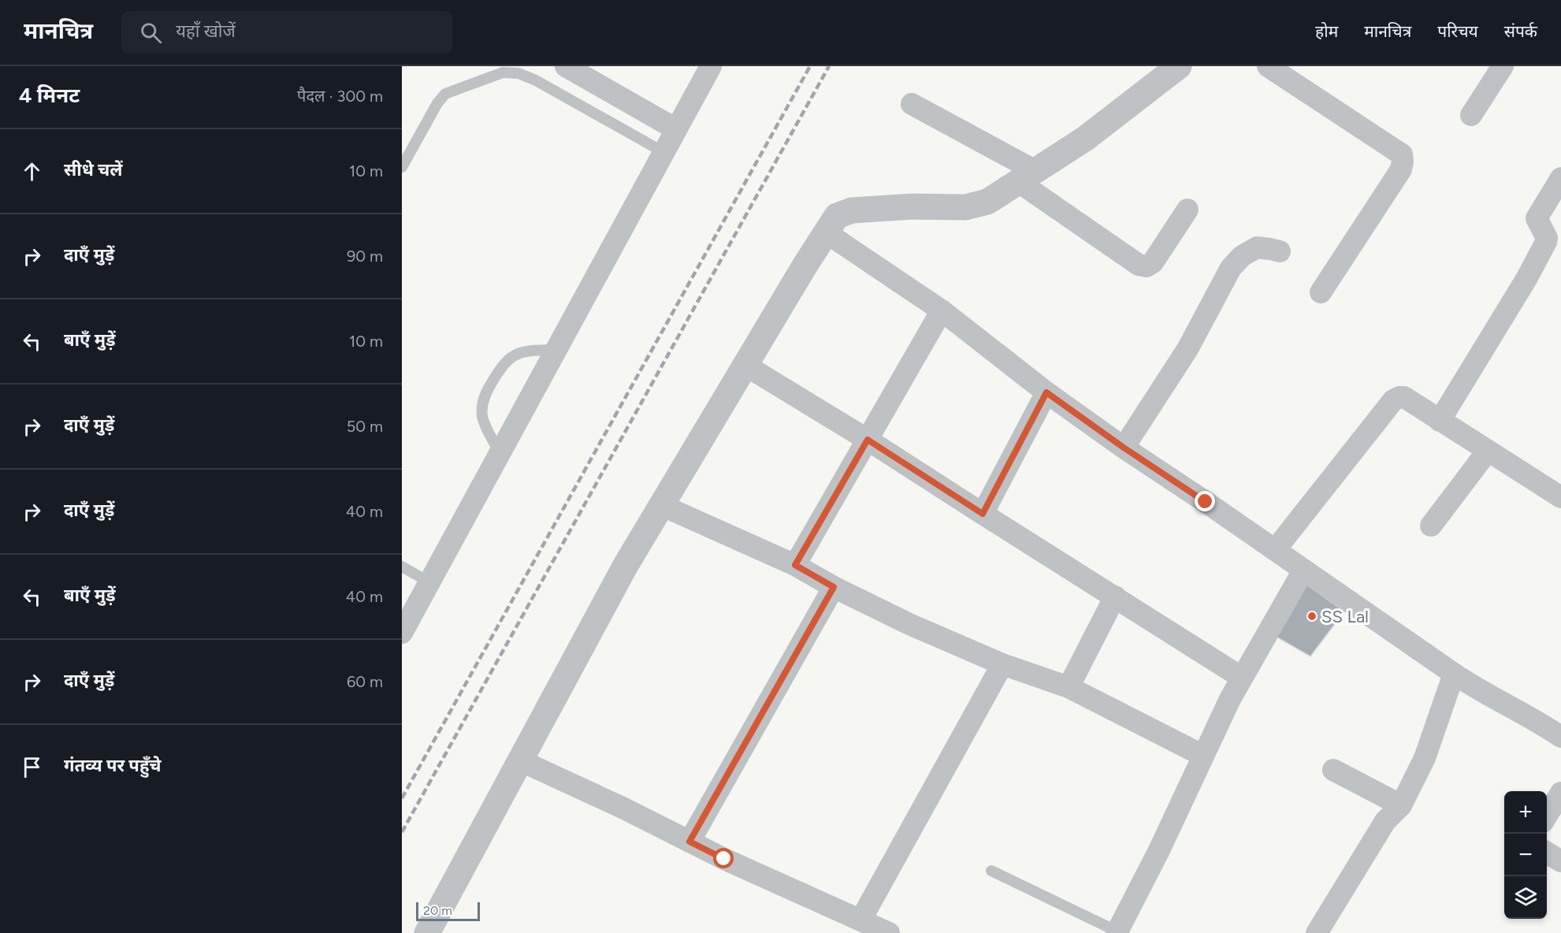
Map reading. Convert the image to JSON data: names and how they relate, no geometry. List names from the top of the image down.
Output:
{
  "places": ["SS Lal"],
  "scale_bar": "20 m",
  "page": {
    "header": "मानचित्र",
    "search": "यहाँ खोजें",
    "nav": [
      "होम",
      "मानचित्र",
      "परिचय",
      "संपर्क"
    ],
    "heading": ["4 मिनट", "पैदल · 300 m"],
    "list": [
      ["सीधे चलें", "10 m"],
      ["दाएँ मुड़ें", "90 m"],
      ["बाएँ मुड़ें", "10 m"],
      ["दाएँ मुड़ें", "50 m"],
      ["दाएँ मुड़ें", "40 m"],
      ["बाएँ मुड़ें", "40 m"],
      ["दाएँ मुड़ें", "60 m"],
      "गंतव्य पर पहुँचे"
    ],
    "map_buttons": ["+", "−"],
    "scale": "20 m"
  }
}
